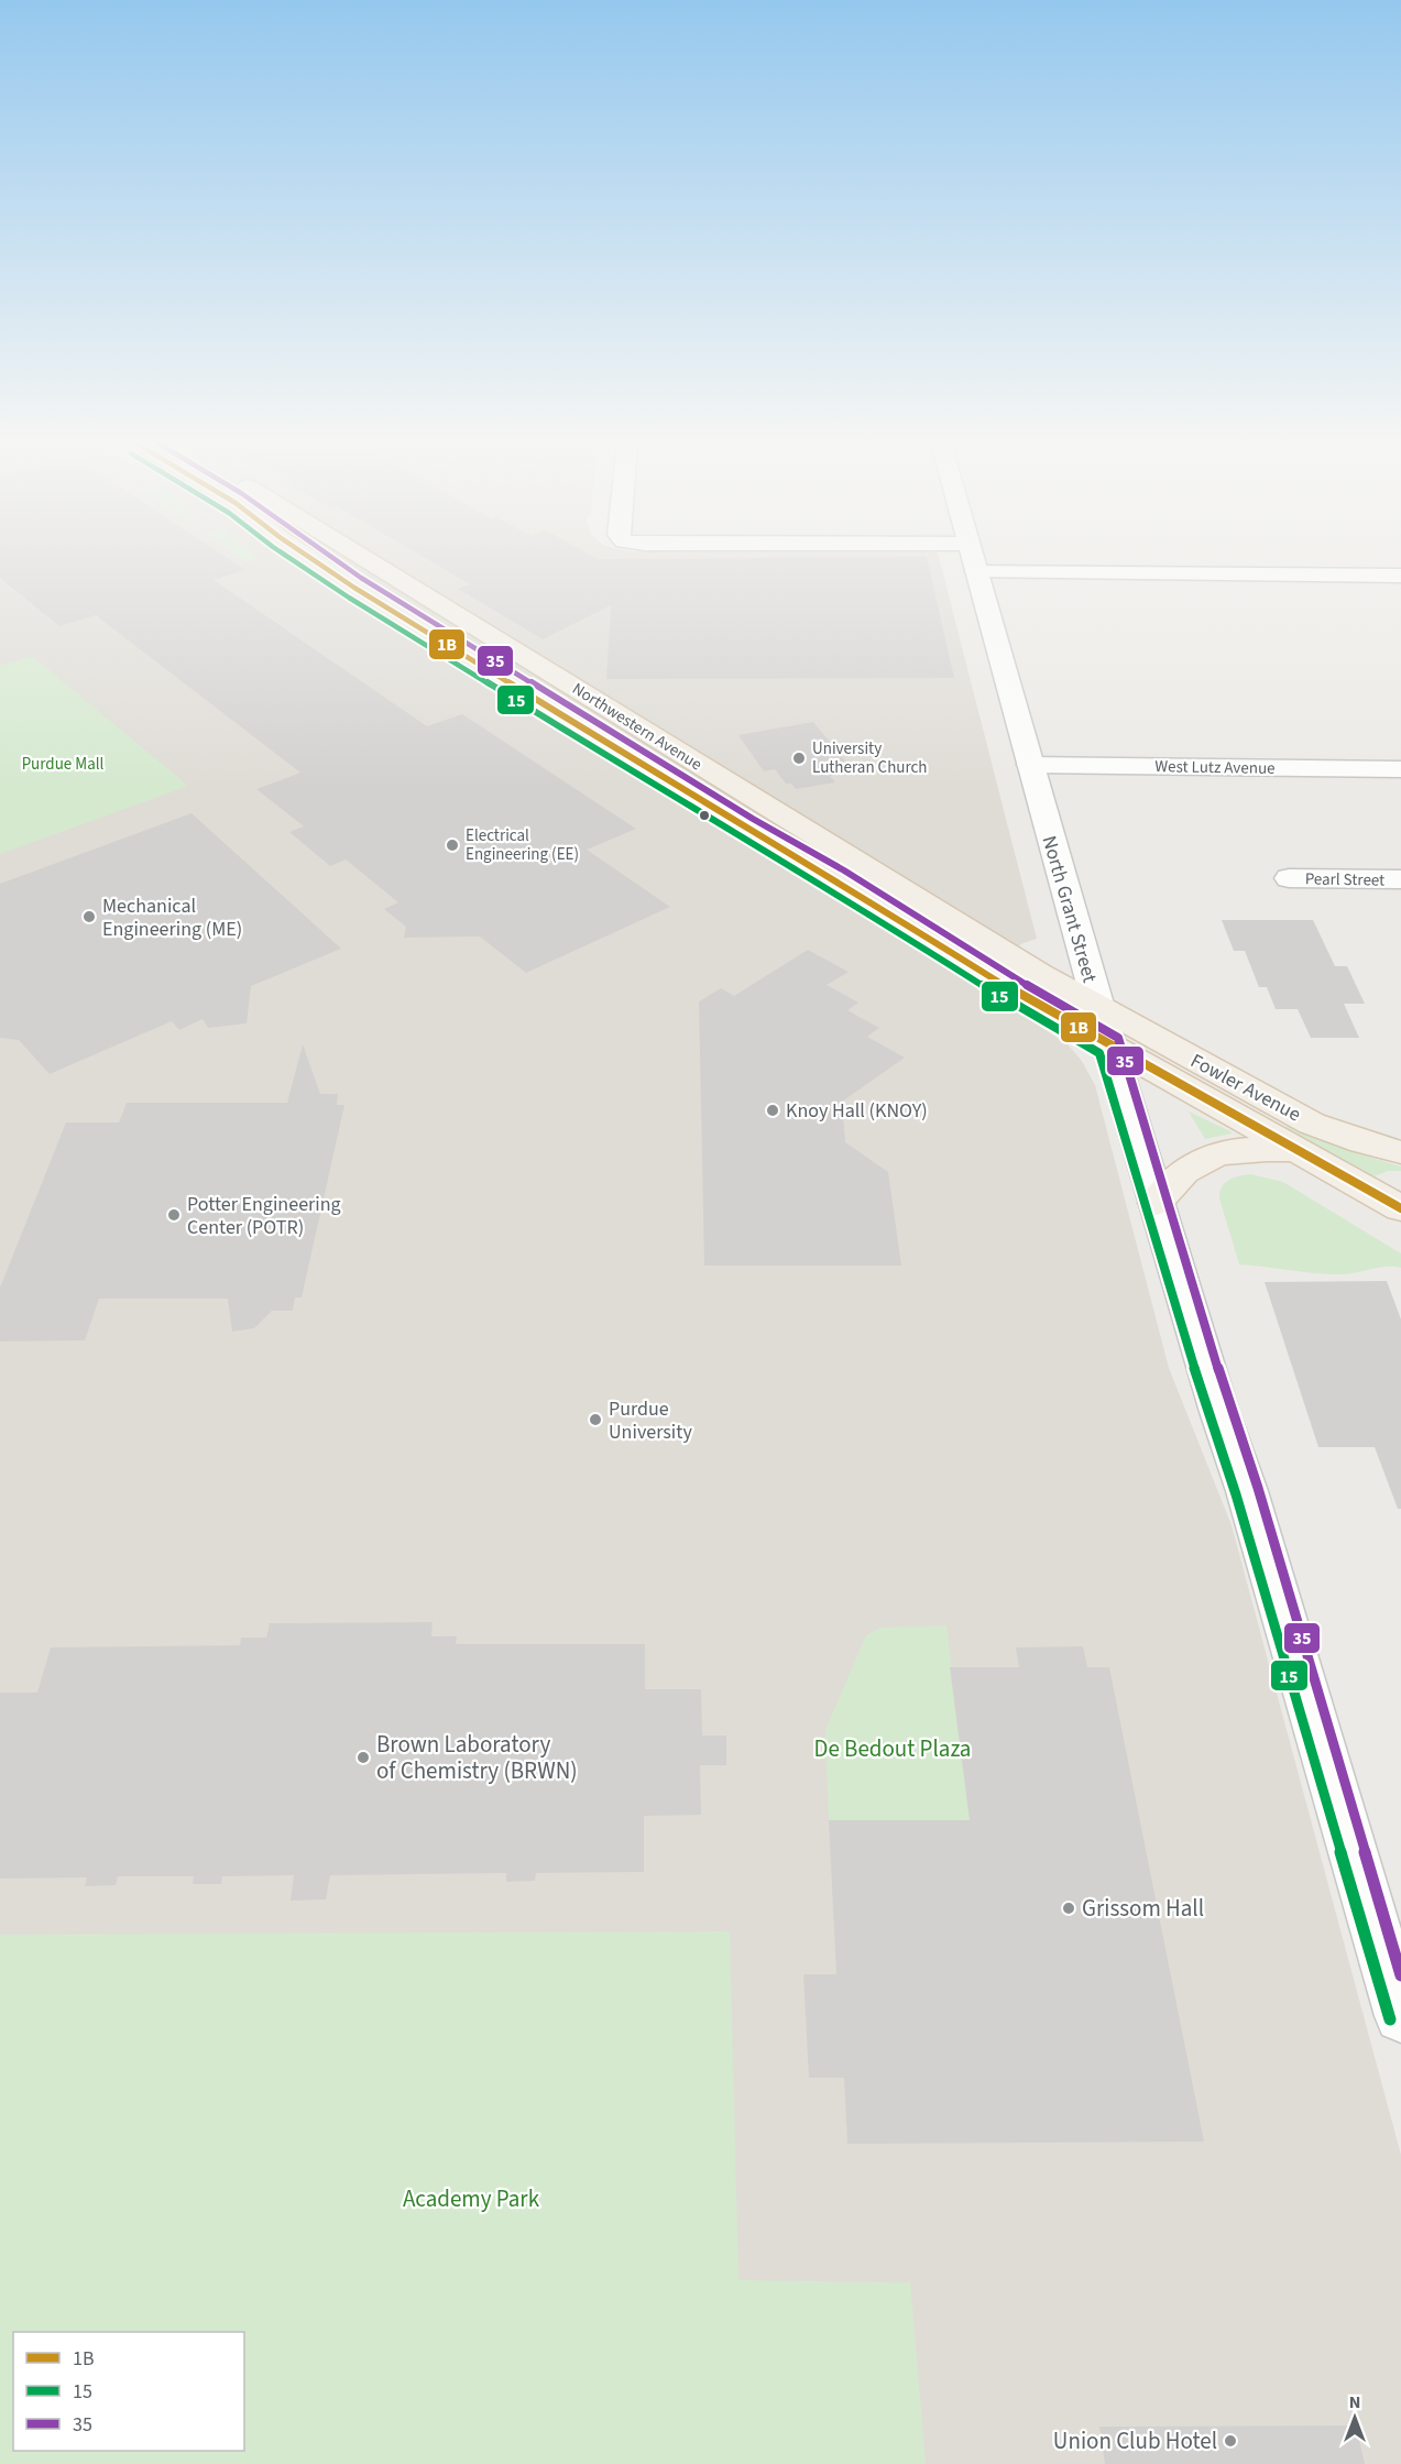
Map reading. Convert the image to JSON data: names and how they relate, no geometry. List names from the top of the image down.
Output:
{
  "streets": {
    "main road": ["Northwestern Avenue", "Fowler Avenue"],
    "street": ["West Lutz Avenue", "Pearl Street", "North Grant Street"]
  },
  "crossings": [
    ["Northwestern Avenue", "North Grant Street"],
    ["Northwestern Avenue", "Fowler Avenue"],
    ["West Lutz Avenue", "North Grant Street"],
    ["North Grant Street", "Fowler Avenue"]
  ],
  "parks": ["Purdue Mall", "De Bedout Plaza", "Academy Park"],
  "places": [
    "University Lutheran Church",
    "Electrical Engineering (EE)",
    "Mechanical Engineering (ME)",
    "Knoy Hall (KNOY)",
    "Potter Engineering Center (POTR)",
    "Purdue University",
    "Brown Laboratory of Chemistry (BRWN)",
    "Grissom Hall",
    "Union Club Hotel"
  ],
  "lines": ["transit line 1B", "transit line 15", "transit line 35"],
  "legend": ["1B", "15", "35"],
  "north": "top"
}
